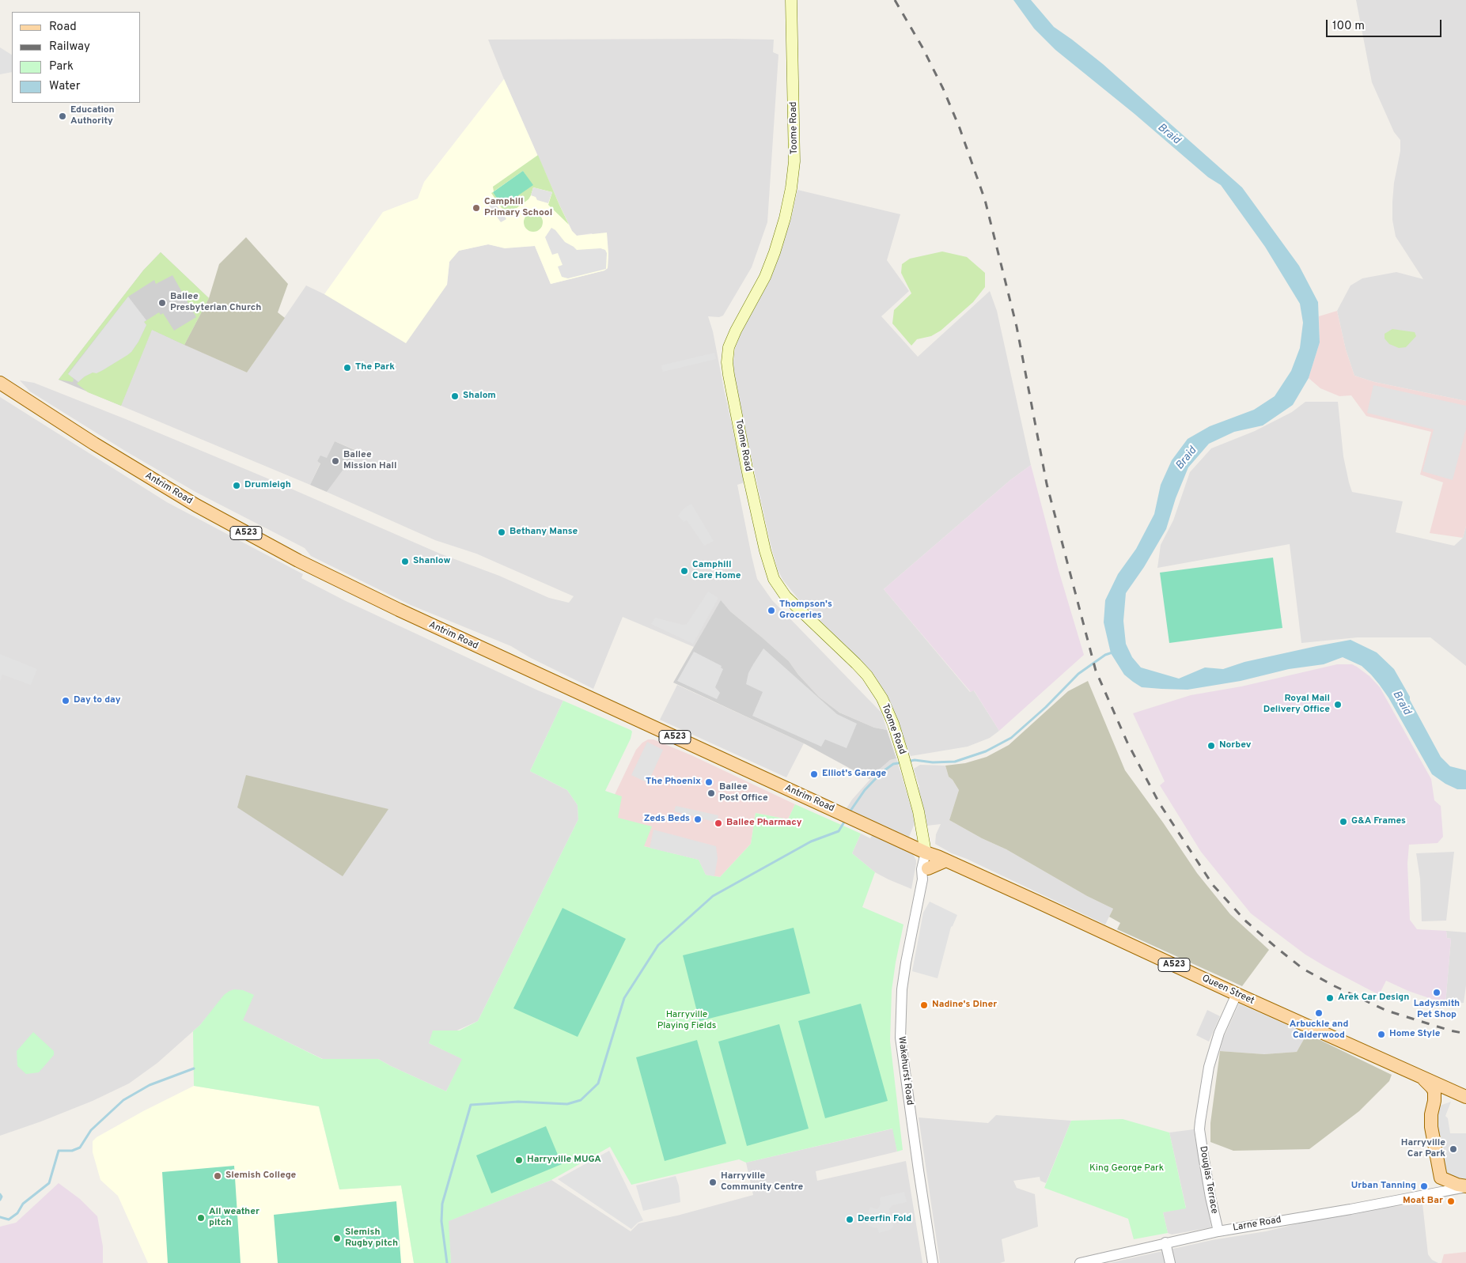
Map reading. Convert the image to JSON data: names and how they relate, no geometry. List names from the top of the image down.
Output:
{
  "streets": {
    "main road": [
      "Toome Road",
      "Antrim Road",
      "A523",
      "Queen Street"
    ],
    "street": ["Wakehurst Road", "Douglas Terrace", "Larne Road"]
  },
  "crossings": [
    ["Toome Road", "Antrim Road"],
    ["Toome Road", "Queen Street"],
    ["Toome Road", "Wakehurst Road"],
    ["Antrim Road", "Queen Street"],
    ["Antrim Road", "Wakehurst Road"],
    ["A523", "Queen Street"],
    ["Queen Street", "Wakehurst Road"],
    ["Queen Street", "Douglas Terrace"],
    ["Douglas Terrace", "Larne Road"]
  ],
  "water": ["Braid"],
  "parks": ["Harryville Playing Fields", "King George Park"],
  "places": [
    "Education Authority",
    "Camphill Primary School",
    "Ballee Presbyterian Church",
    "The Park",
    "Shalom",
    "Ballee Mission Hall",
    "Drumleigh",
    "Bethany Manse",
    "Shanlow",
    "Camphill Care Home",
    "Thompson's Groceries",
    "Day to day",
    "Royal Mail Delivery Office",
    "Norbev",
    "Elliot's Garage",
    "The Phoenix",
    "Ballee Post Office",
    "Zeds Beds",
    "G&A Frames",
    "Ballee Pharmacy",
    "Ladysmith Pet Shop",
    "Arek Car Design",
    "Nadine's Diner",
    "Arbuckle and Calderwood",
    "Home Style",
    "Harryville Car Park",
    "Harryville MUGA",
    "Slemish College",
    "Harryville Community Centre",
    "Urban Tanning",
    "Moat Bar",
    "All weather pitch",
    "Deerfin Fold",
    "Slemish Rugby pitch"
  ],
  "legend": [
    "Road",
    "Railway",
    "Park",
    "Water"
  ],
  "scale_bar": "100 m"
}
